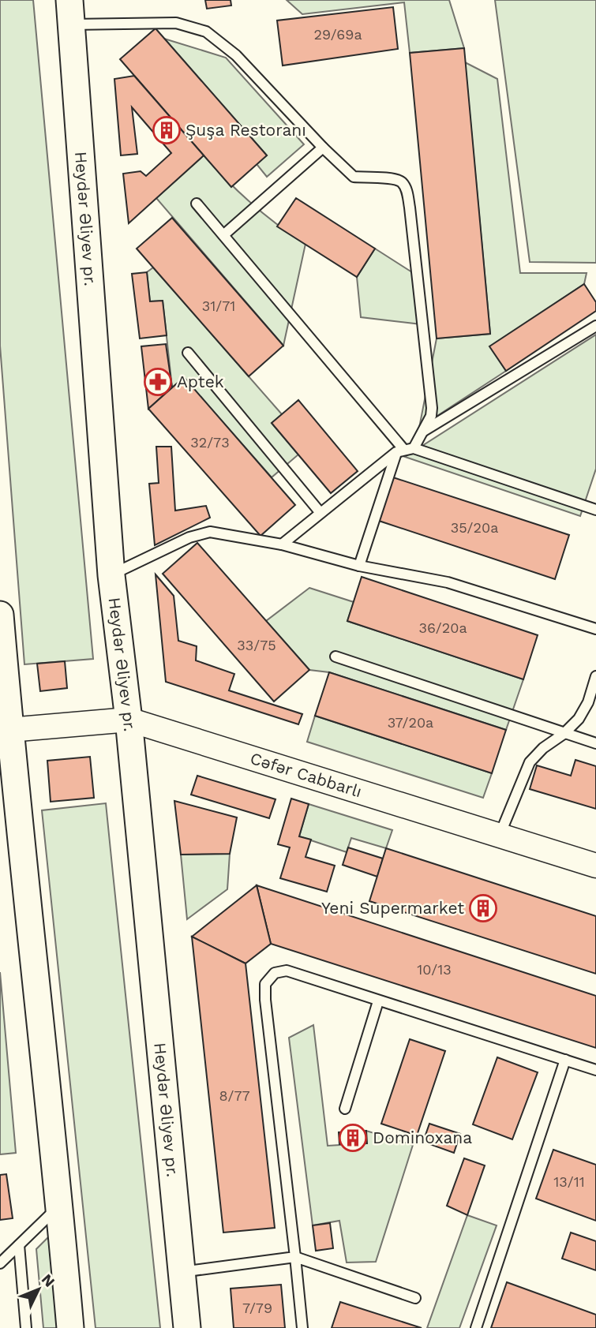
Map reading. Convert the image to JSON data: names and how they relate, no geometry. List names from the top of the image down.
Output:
{
  "streets": {
    "main road": ["Heydər Əliyev pr."],
    "street": ["Cəfər Cabbarlı"]
  },
  "crossings": [
    ["Heydər Əliyev pr.", "Cəfər Cabbarlı"]
  ],
  "places": {
    "building": ["Şuşa Restoranı", "Yeni Supermarket", "Dominoxana"],
    "pharmacy": ["Aptek"]
  },
  "house_numbers": [
    "29/69a",
    "31/71",
    "32/73",
    "35/20a",
    "36/20a",
    "33/75",
    "37/20a",
    "10/13",
    "8/77",
    "13/11",
    "7/79"
  ],
  "north": "top right"
}
